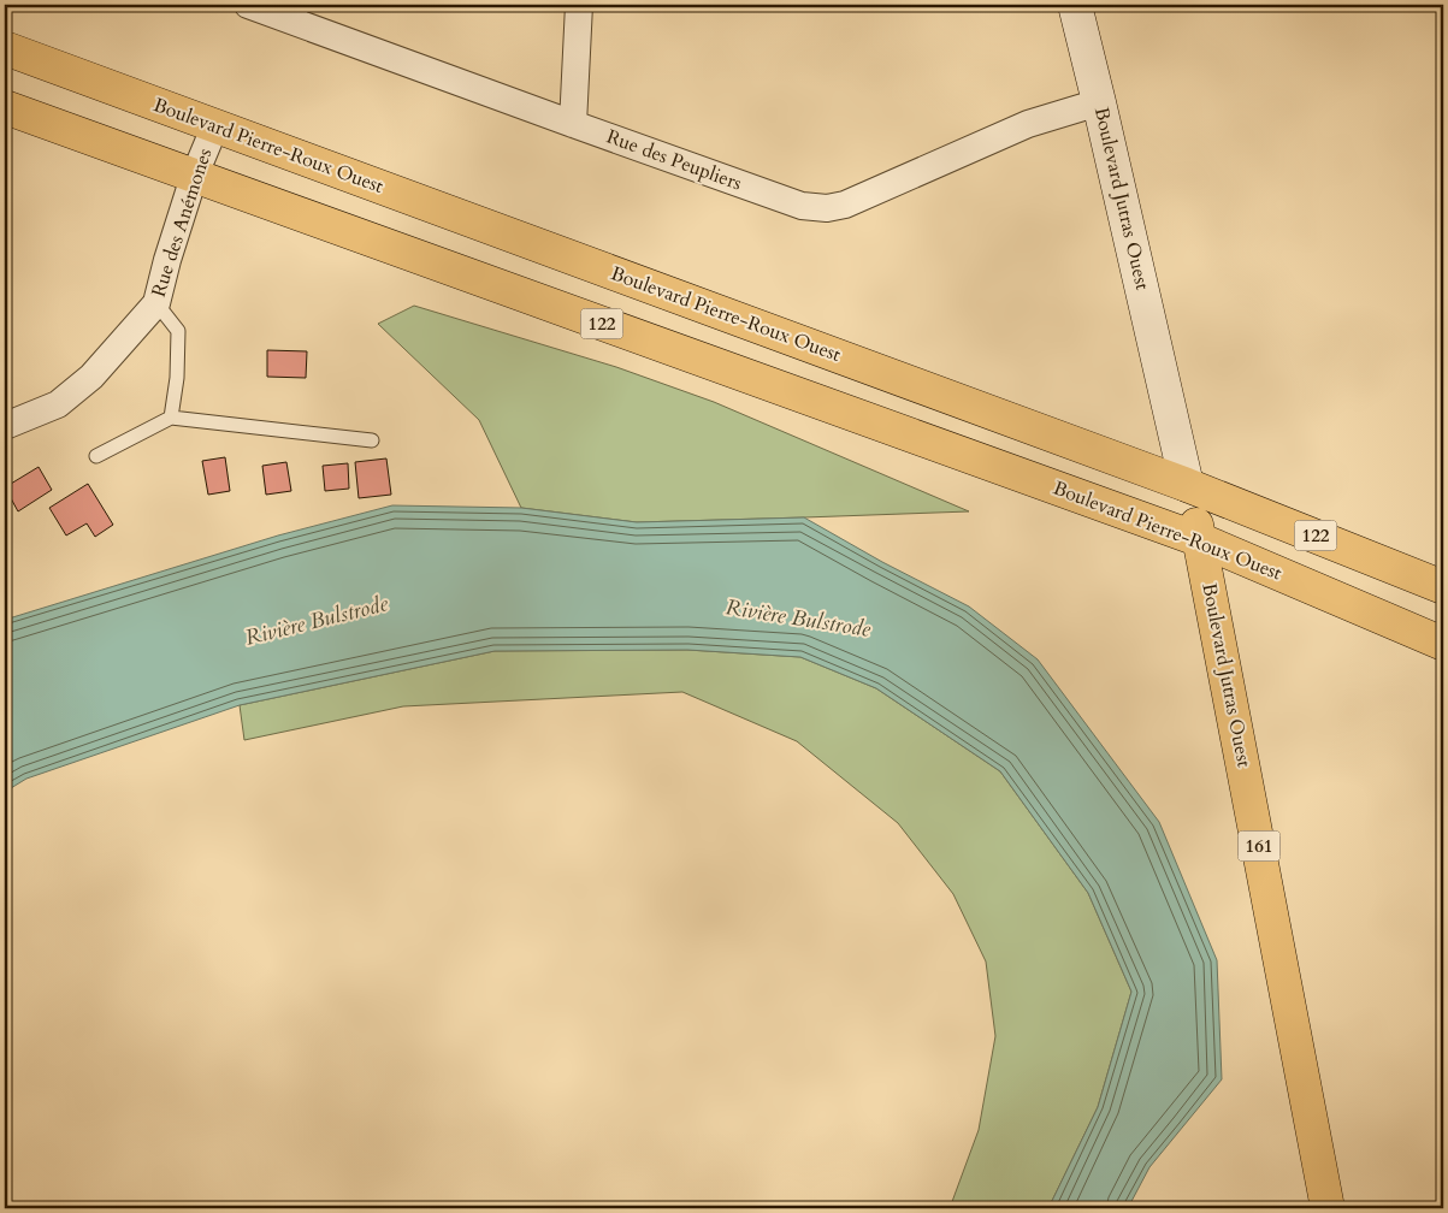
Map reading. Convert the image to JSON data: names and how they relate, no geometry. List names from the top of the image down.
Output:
{
  "streets": {
    "main road": [
      "Boulevard Pierre-Roux Ouest",
      "Boulevard Jutras Ouest",
      "122",
      "161"
    ],
    "street": ["Rue des Peupliers", "Rue des Anémones"]
  },
  "crossings": [
    ["Boulevard Pierre-Roux Ouest", "Boulevard Jutras Ouest"],
    ["Boulevard Pierre-Roux Ouest", "Rue des Anémones"],
    ["Rue des Peupliers", "Boulevard Jutras Ouest"]
  ],
  "water": ["Rivière Bulstrode"]
}
